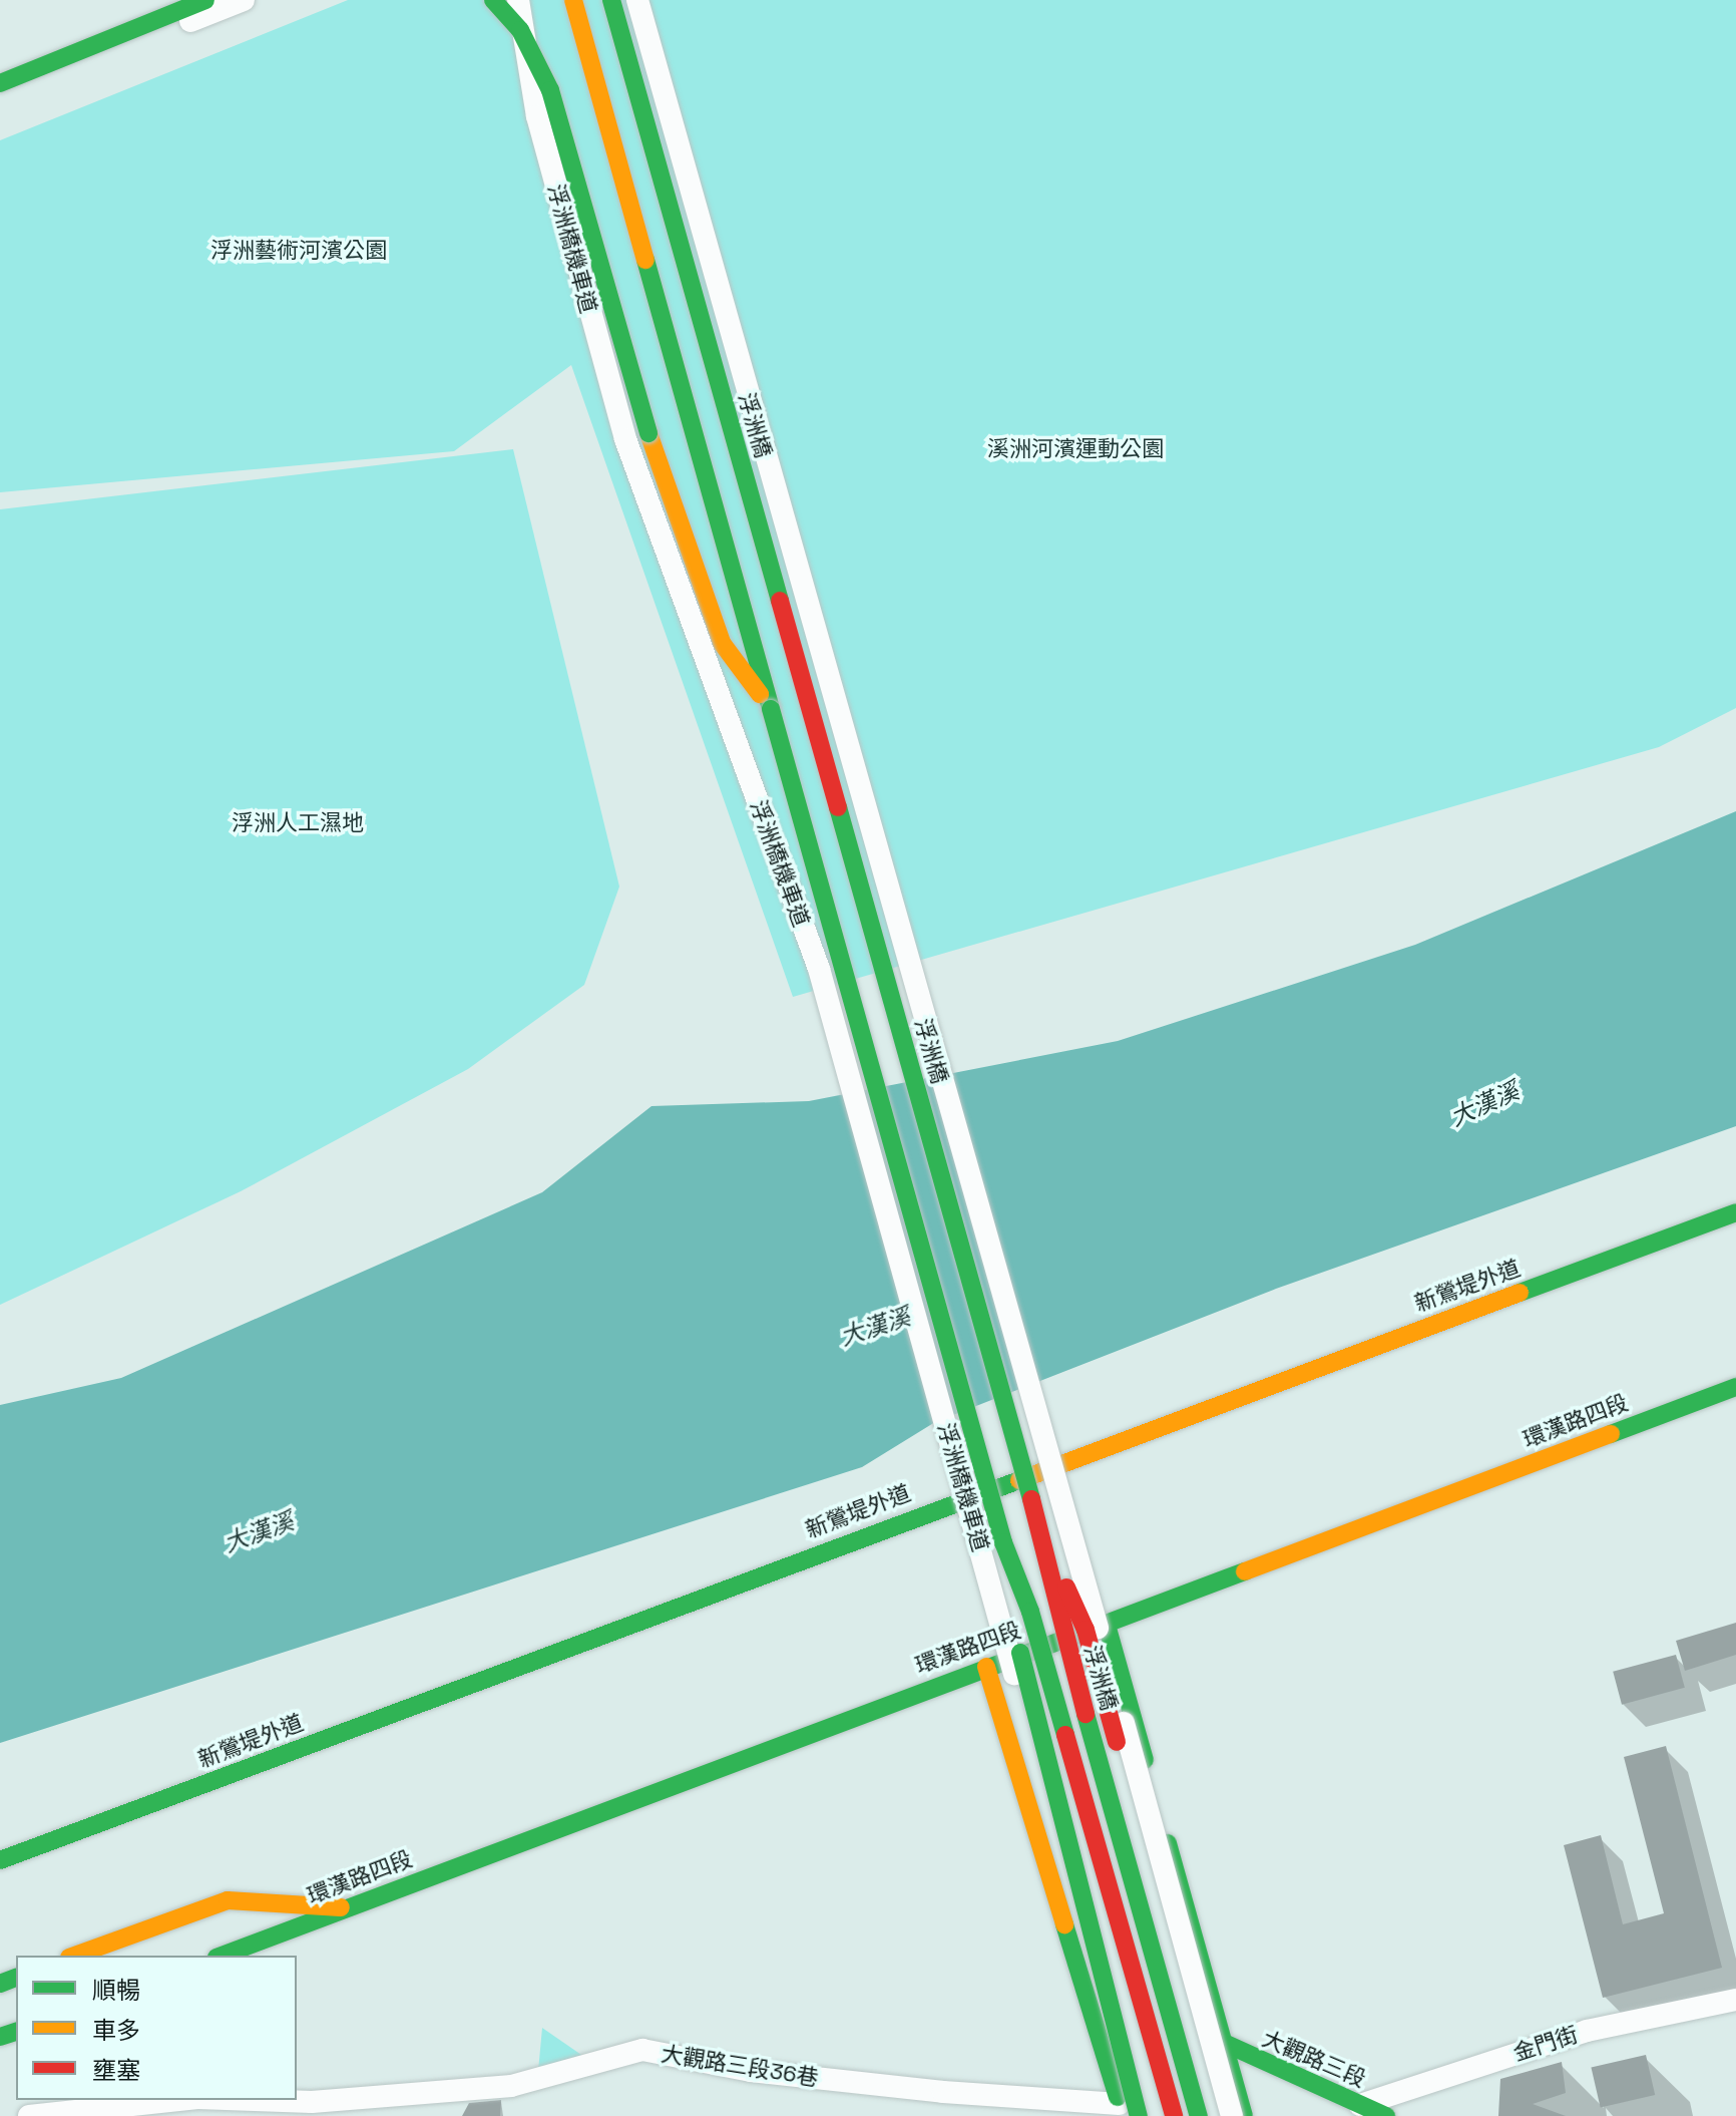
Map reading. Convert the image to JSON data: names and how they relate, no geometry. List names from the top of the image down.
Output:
{
  "streets": {
    "main road": [
      "浮洲橋",
      "新鶯堤外道",
      "環漢路四段",
      "大觀路三段"
    ],
    "street": ["浮洲橋機車道", "金門街", "大觀路三段36巷"]
  },
  "crossings": [
    ["金門街", "大觀路三段"]
  ],
  "water": ["大漢溪"],
  "parks": ["浮洲藝術河濱公園", "溪洲河濱運動公園", "浮洲人工濕地"],
  "legend": ["順暢", "車多", "壅塞"]
}
